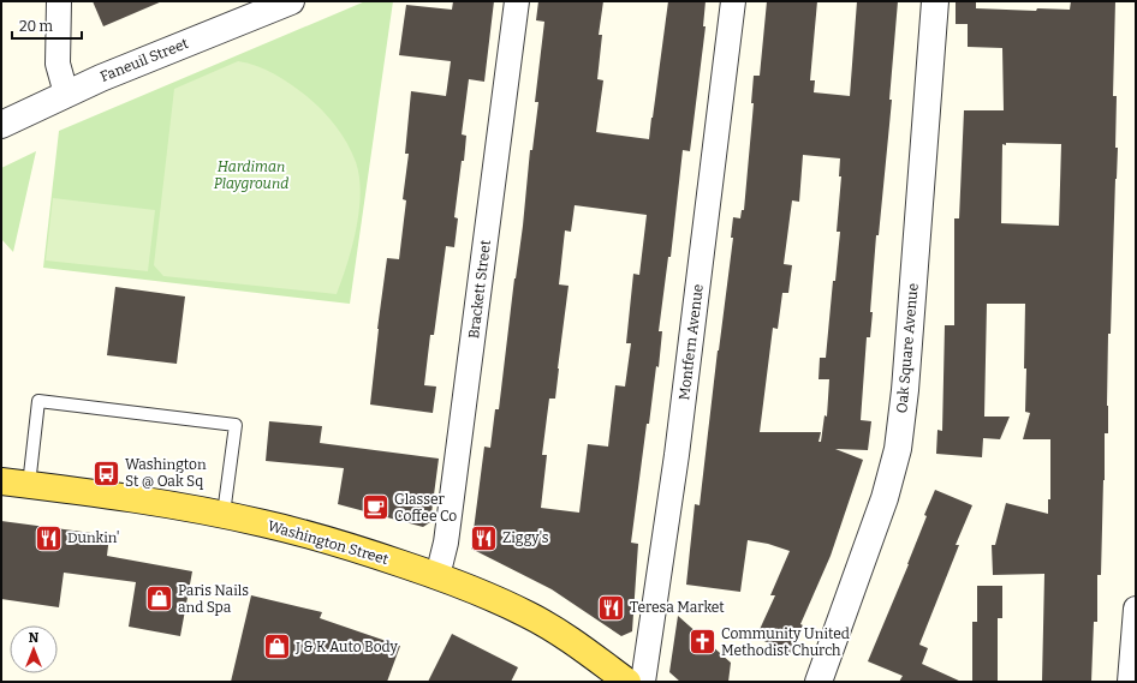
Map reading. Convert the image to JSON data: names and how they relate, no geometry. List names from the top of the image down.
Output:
{
  "streets": {
    "main road": ["Washington Street"],
    "street": [
      "Faneuil Street",
      "Brackett Street",
      "Montfern Avenue",
      "Oak Square Avenue"
    ]
  },
  "crossings": [
    ["Brackett Street", "Washington Street"]
  ],
  "parks": ["Hardiman Playground"],
  "places": {
    "bus stop": ["Washington St @ Oak Sq"],
    "cafe": ["Glasser Coffee Co"],
    "restaurant": ["Dunkin'", "Ziggy's", "Teresa Market"],
    "shop": ["Paris Nails and Spa", "J & K Auto Body"],
    "church": ["Community United Methodist Church"]
  },
  "scale_bar": "20 m",
  "north": "top"
}
